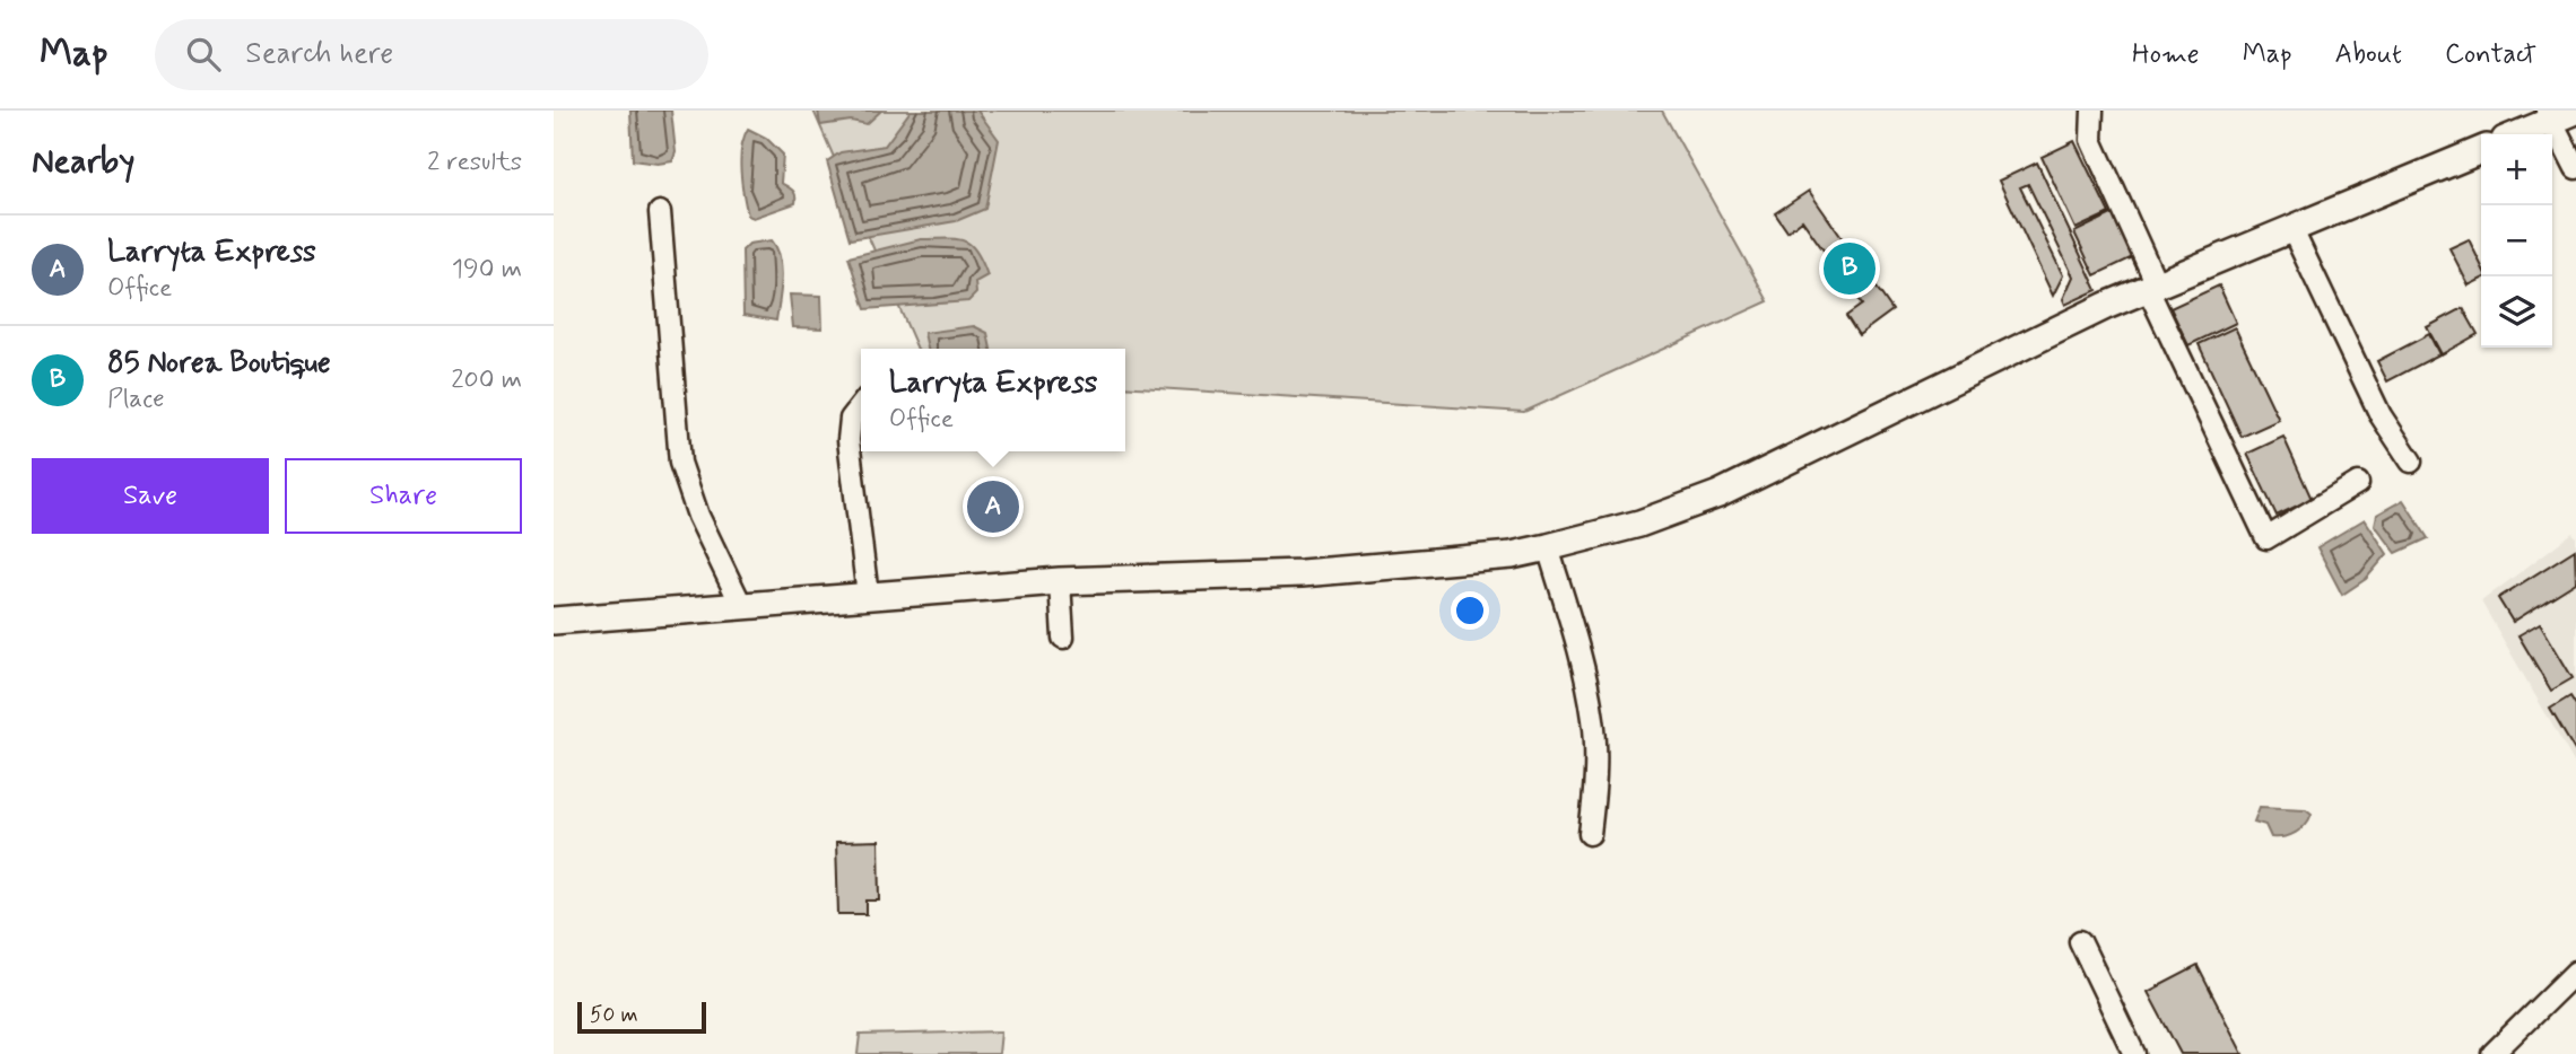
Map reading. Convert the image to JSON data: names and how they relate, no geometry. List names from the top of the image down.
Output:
{
  "scale_bar": "50 m",
  "page": {
    "header": "Map",
    "search": "Search here",
    "nav": [
      "Home",
      "Map",
      "About",
      "Contact"
    ],
    "heading": ["Nearby", "2 results"],
    "map_buttons": ["+", "−"],
    "list": [
      {
        "mark": "A",
        "name": "Larryta Express",
        "note": "Office",
        "value": "190 m"
      },
      {
        "mark": "B",
        "name": "85 Norea Boutique",
        "note": "Place",
        "value": "200 m"
      }
    ],
    "pins": ["B", "A"],
    "popup": ["Larryta Express", "Office"],
    "buttons": ["Save", "Share"],
    "scale": "50 m"
  }
}
